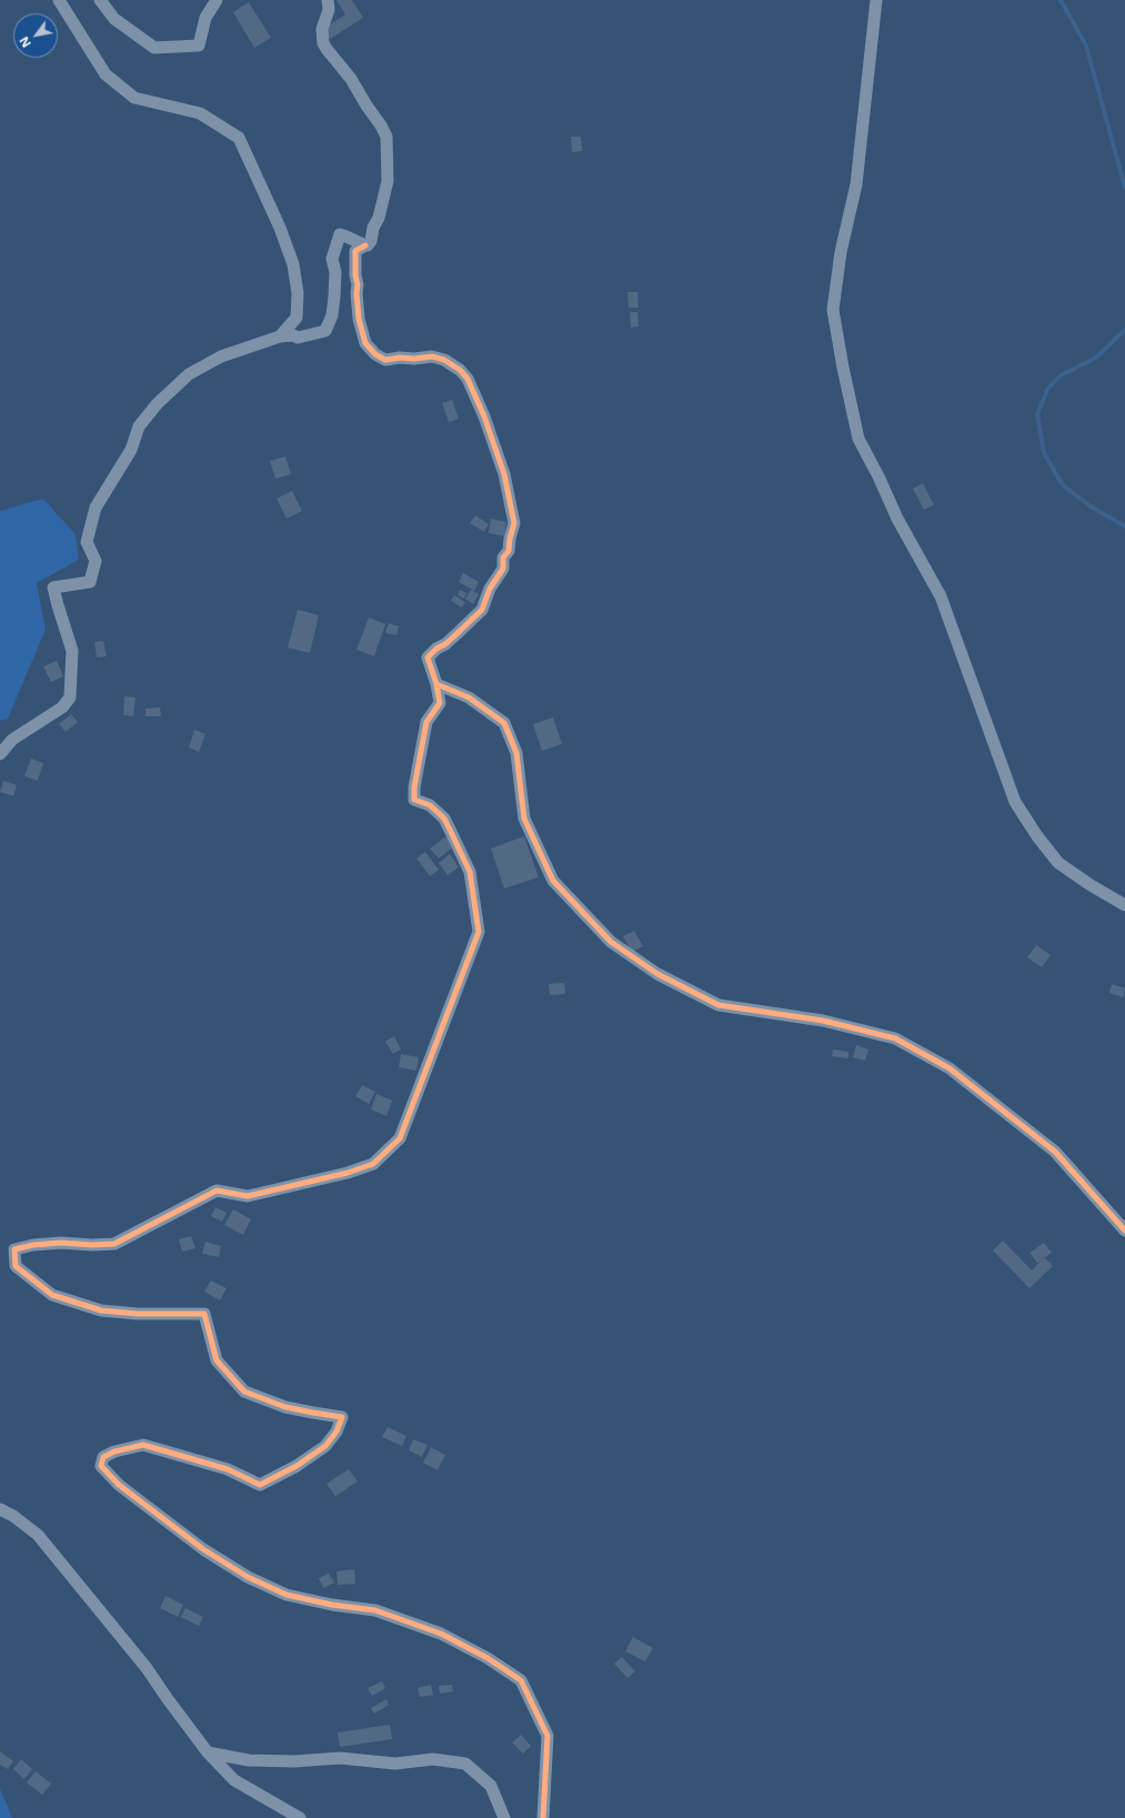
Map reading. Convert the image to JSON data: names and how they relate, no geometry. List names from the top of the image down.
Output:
{
  "north": "bottom left"
}
